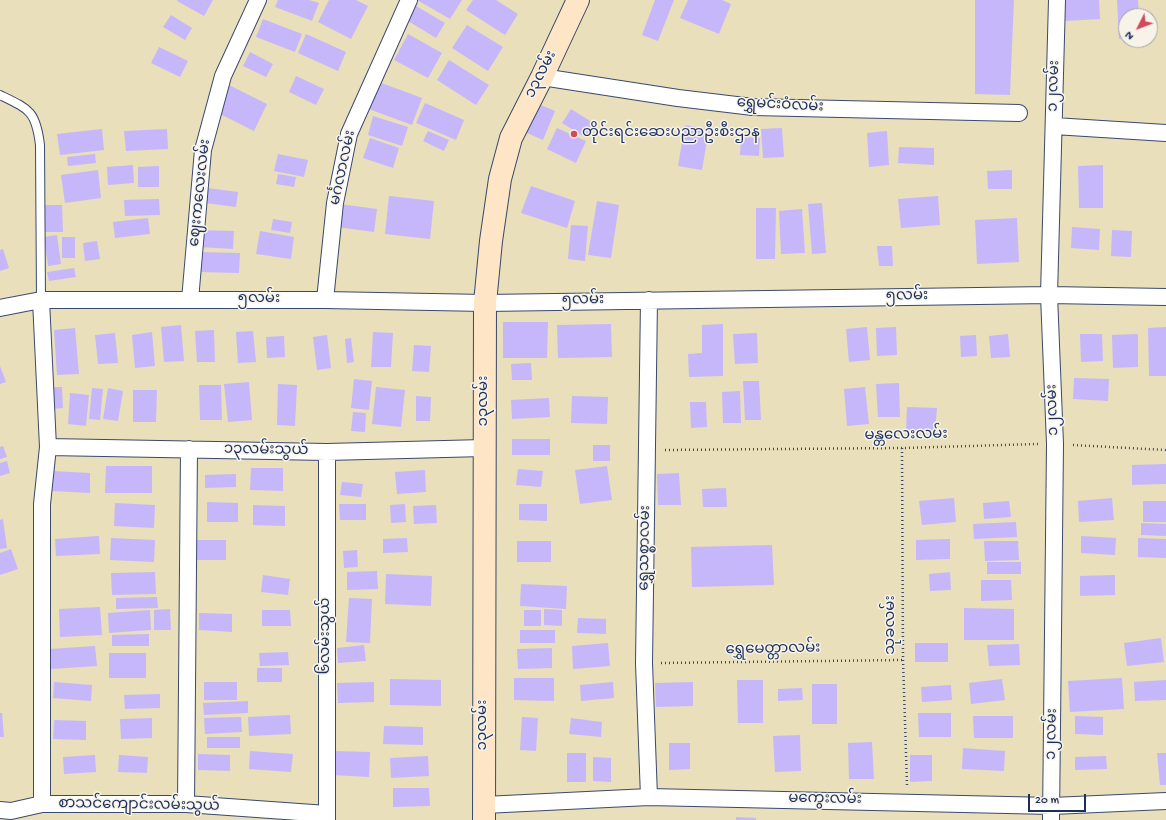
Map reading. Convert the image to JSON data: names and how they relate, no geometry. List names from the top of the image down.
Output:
{
  "streets": {
    "street": [
      "၁၃လမ်း",
      "၁၂လမ်း",
      "ရွှေမင်းဝံလမ်း",
      "မင်္ဂလာလမ်း",
      "ဈေးကလေးလမ်း",
      "၅လမ်း",
      "၁၃လမ်းသွယ်",
      "ရွှေသစ္စာလမ်း",
      "၆လမ်းသွယ်",
      "မကွေးလမ်း",
      "စာသင်ကျောင်းလမ်းသွယ်"
    ],
    "path": ["မန္တလေးလမ်း", "သုခလမ်း", "ရွှေမေတ္တာလမ်း"]
  },
  "crossings": [
    ["၁၃လမ်း", "ရွှေမင်းဝံလမ်း"],
    ["၁၃လမ်း", "၅လမ်း"],
    ["၁၃လမ်း", "၁၃လမ်းသွယ်"],
    ["၁၃လမ်း", "မကွေးလမ်း"],
    ["၁၂လမ်း", "၅လမ်း"],
    ["၁၂လမ်း", "မန္တလေးလမ်း"],
    ["၁၂လမ်း", "မကွေးလမ်း"],
    ["မင်္ဂလာလမ်း", "၅လမ်း"],
    ["ဈေးကလေးလမ်း", "၅လမ်း"],
    ["၅လမ်း", "ရွှေသစ္စာလမ်း"],
    ["မန္တလေးလမ်း", "ရွှေသစ္စာလမ်း"],
    ["မန္တလေးလမ်း", "သုခလမ်း"],
    ["၁၃လမ်းသွယ်", "၆လမ်းသွယ်"],
    ["ရွှေသစ္စာလမ်း", "ရွှေမေတ္တာလမ်း"],
    ["ရွှေသစ္စာလမ်း", "မကွေးလမ်း"],
    ["သုခလမ်း", "ရွှေမေတ္တာလမ်း"],
    ["သုခလမ်း", "မကွေးလမ်း"],
    ["၆လမ်းသွယ်", "စာသင်ကျောင်းလမ်းသွယ်"]
  ],
  "places": ["တိုင်းရင်းဆေးပညာဦးစီးဌာန"],
  "scale_bar": "20 m",
  "north": "bottom left"
}
